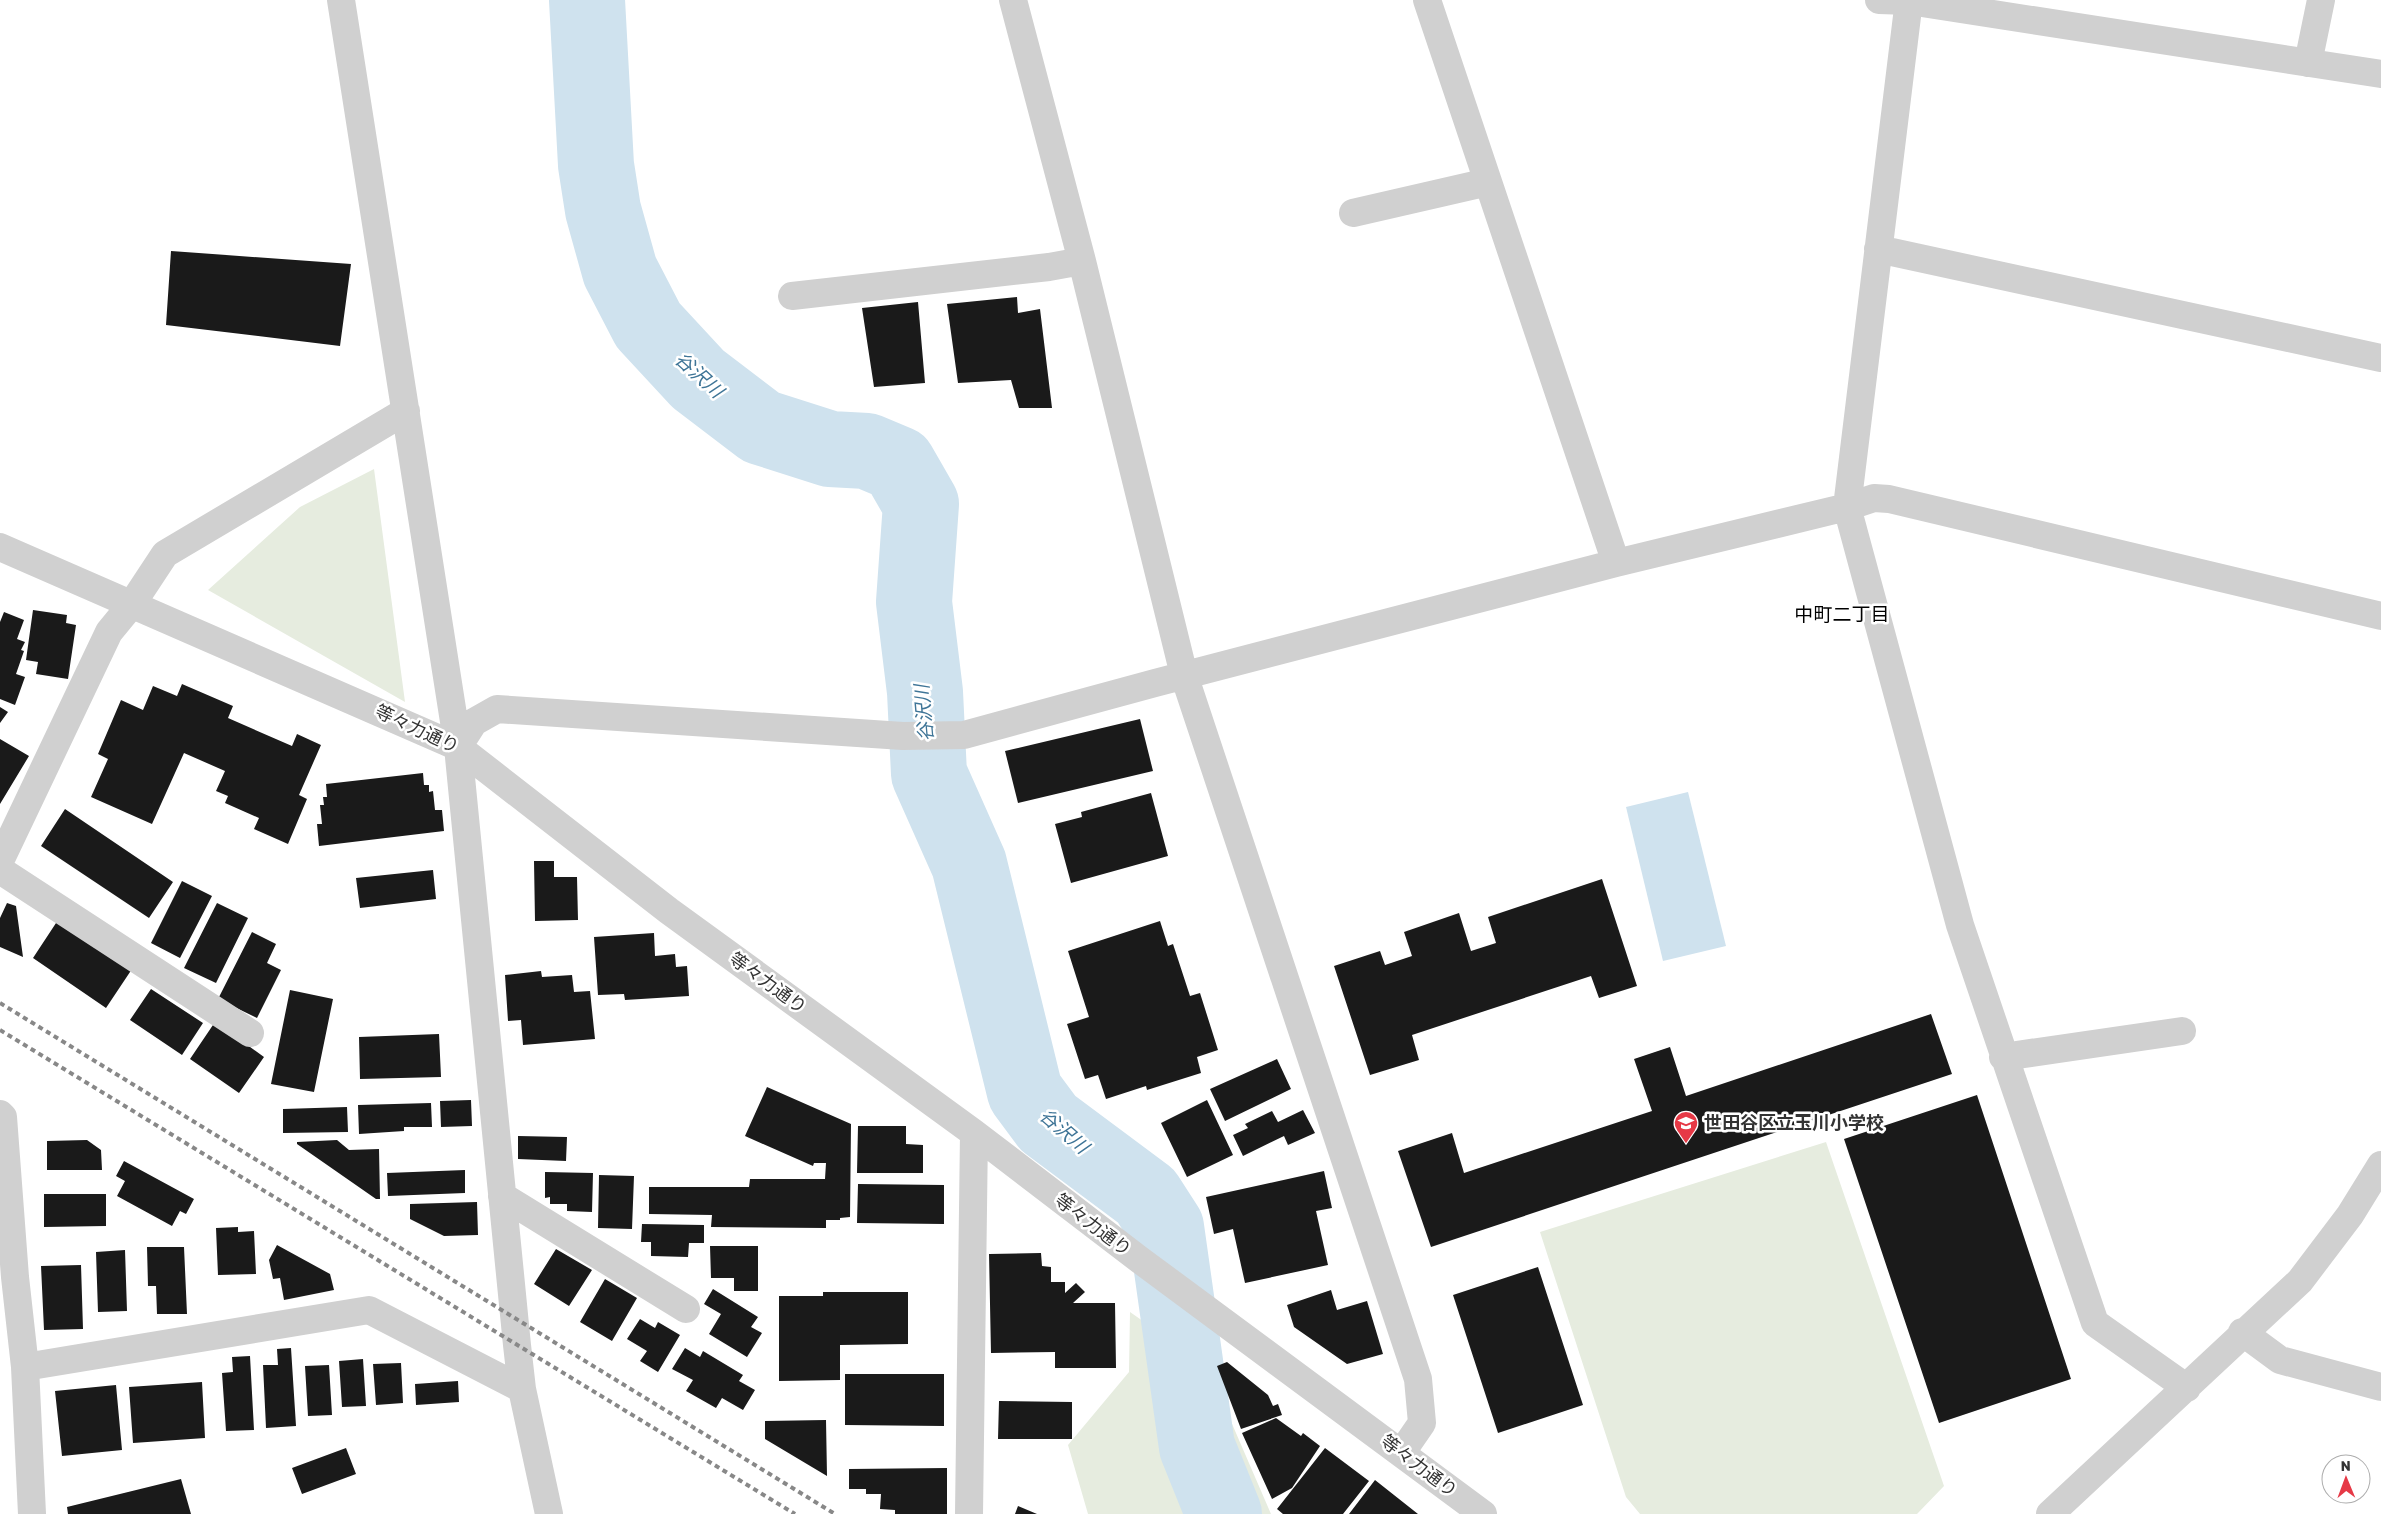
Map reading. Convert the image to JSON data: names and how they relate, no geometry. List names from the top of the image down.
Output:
{
  "streets": {
    "street": ["等々力通り"]
  },
  "districts": ["中町二丁目"],
  "water": ["谷沢川"],
  "places": {
    "school or university": ["世田谷区立玉川小学校"]
  },
  "north": "top"
}
